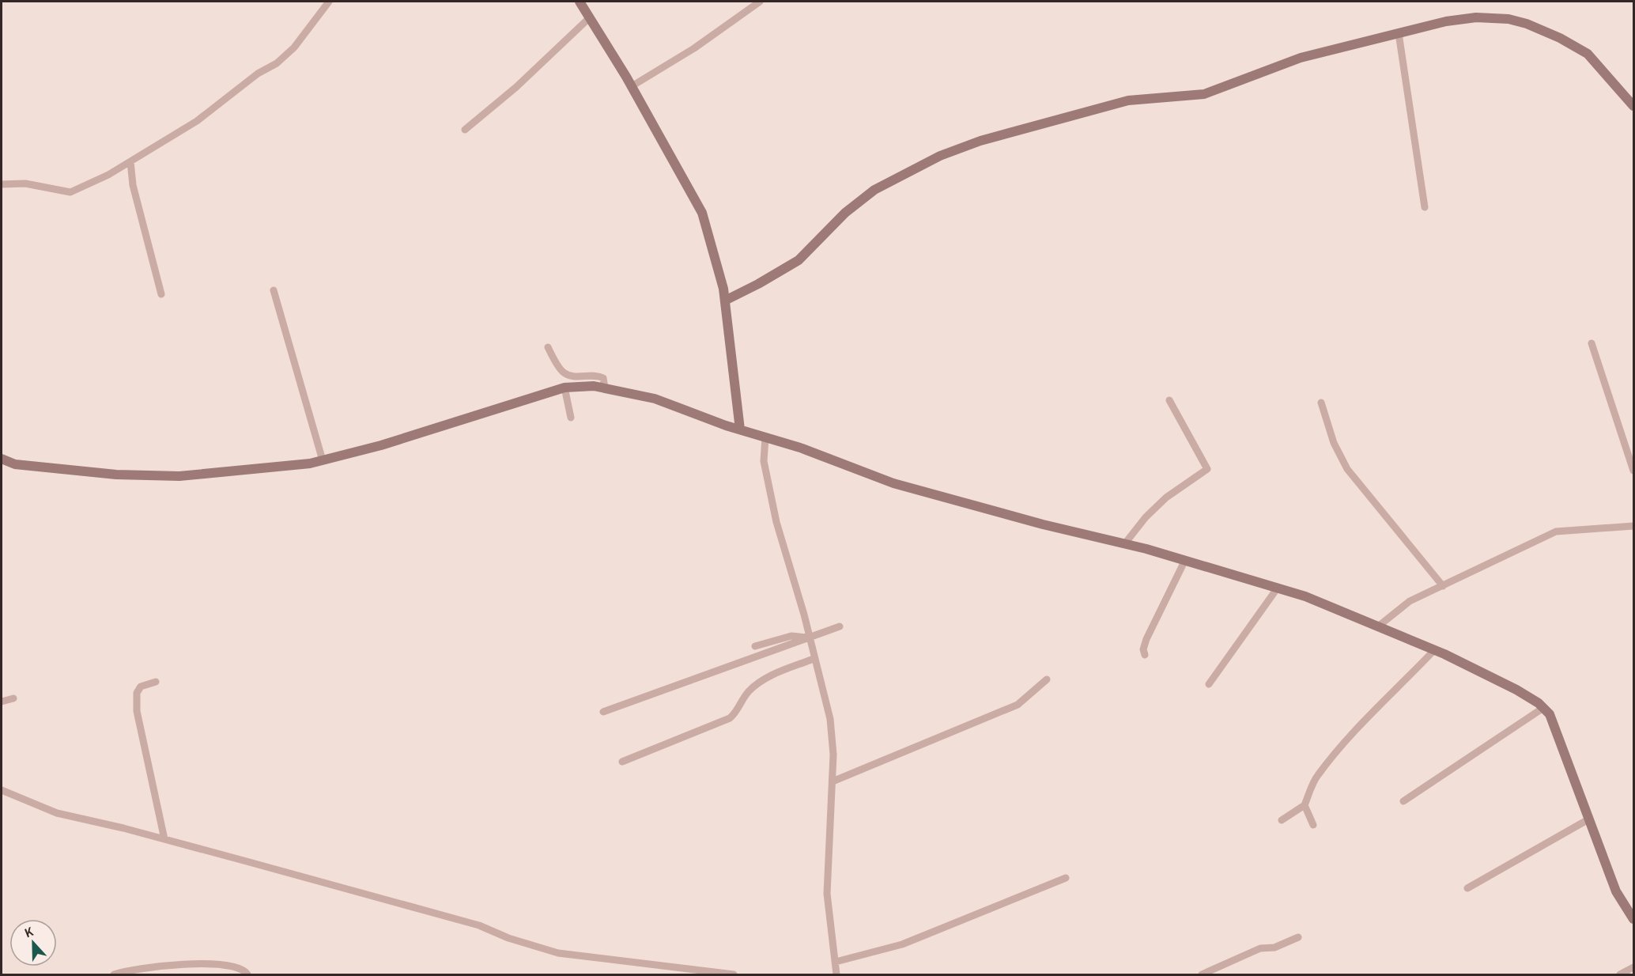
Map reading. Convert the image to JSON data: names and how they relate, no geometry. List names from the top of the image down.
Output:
{
  "north": "top"
}
